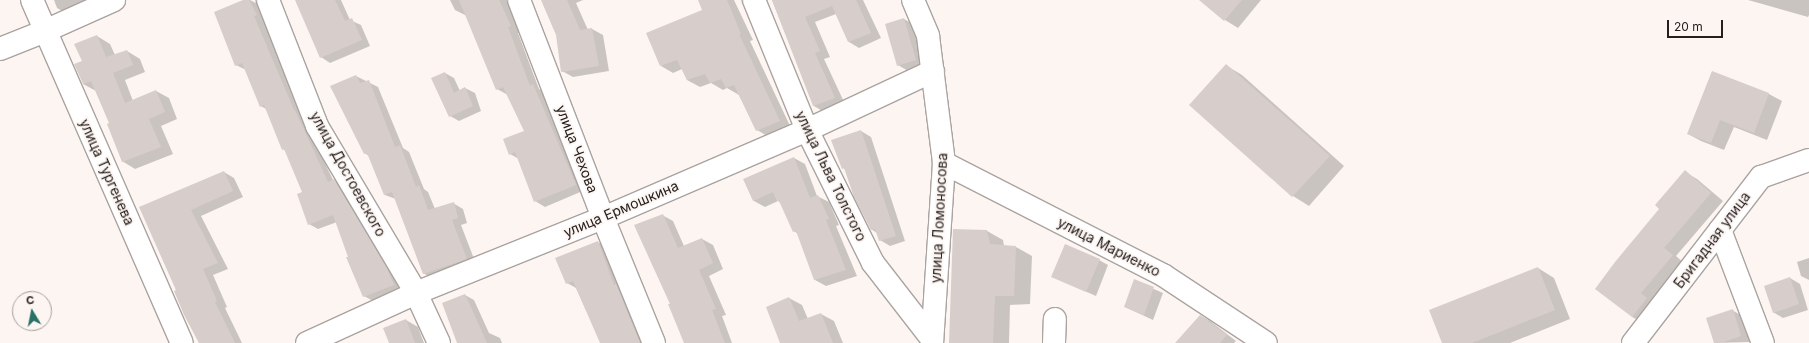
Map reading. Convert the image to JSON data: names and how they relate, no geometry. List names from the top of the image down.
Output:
{
  "streets": {
    "street": [
      "улица Чехова",
      "улица Тургенева",
      "улица Достоевского",
      "улица Льва Толстого",
      "улица Ермошкина",
      "улица Ломоносова",
      "Бригадная улица",
      "улица Мариенко"
    ]
  },
  "crossings": [
    ["улица Чехова", "улица Ермошкина"],
    ["улица Достоевского", "улица Ермошкина"],
    ["улица Льва Толстого", "улица Ермошкина"],
    ["улица Льва Толстого", "улица Ломоносова"],
    ["улица Ермошкина", "улица Ломоносова"],
    ["улица Ломоносова", "улица Мариенко"]
  ],
  "scale_bar": "20 m",
  "north": "top"
}
